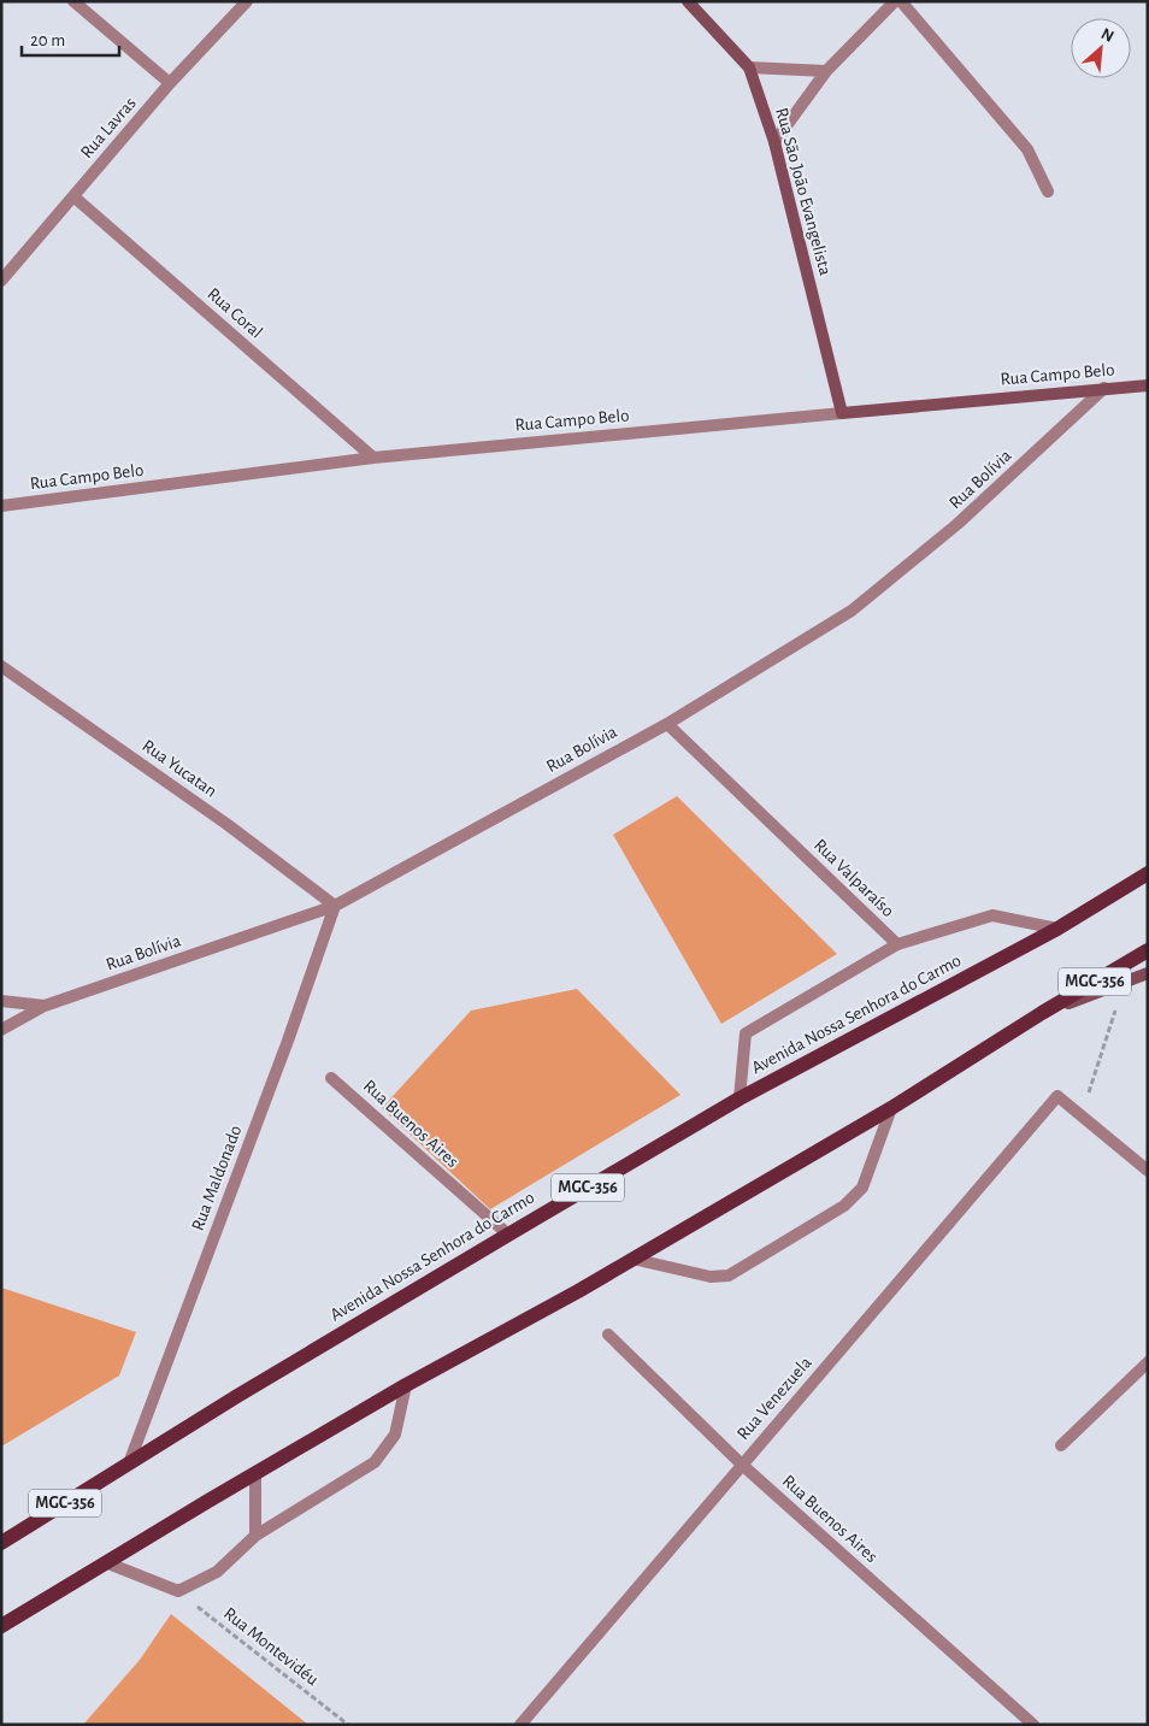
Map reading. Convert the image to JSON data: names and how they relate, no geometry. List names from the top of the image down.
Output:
{
  "streets": {
    "main road": ["MGC-356", "Avenida Nossa Senhora do Carmo"],
    "street": [
      "Rua Lavras",
      "Rua São João Evangelista",
      "Rua Coral",
      "Rua Campo Belo",
      "Rua Bolívia",
      "Rua Yucatan",
      "Rua Valparaíso",
      "Rua Buenos Aires",
      "Rua Maldonado",
      "Rua Venezuela"
    ],
    "path": ["Rua Montevidéu"]
  },
  "crossings": [
    ["Rua Lavras", "Rua Coral"],
    ["Rua São João Evangelista", "Rua Campo Belo"],
    ["Rua Coral", "Rua Campo Belo"],
    ["Rua Campo Belo", "Rua Bolívia"],
    ["Rua Bolívia", "Rua Yucatan"],
    ["Rua Bolívia", "Rua Valparaíso"],
    ["Rua Bolívia", "Rua Maldonado"],
    ["Rua Yucatan", "Rua Maldonado"],
    ["Rua Valparaíso", "Avenida Nossa Senhora do Carmo"],
    ["Avenida Nossa Senhora do Carmo", "Rua Buenos Aires"],
    ["Avenida Nossa Senhora do Carmo", "Rua Maldonado"],
    ["Rua Buenos Aires", "Rua Venezuela"]
  ],
  "scale_bar": "20 m",
  "north": "top right"
}
